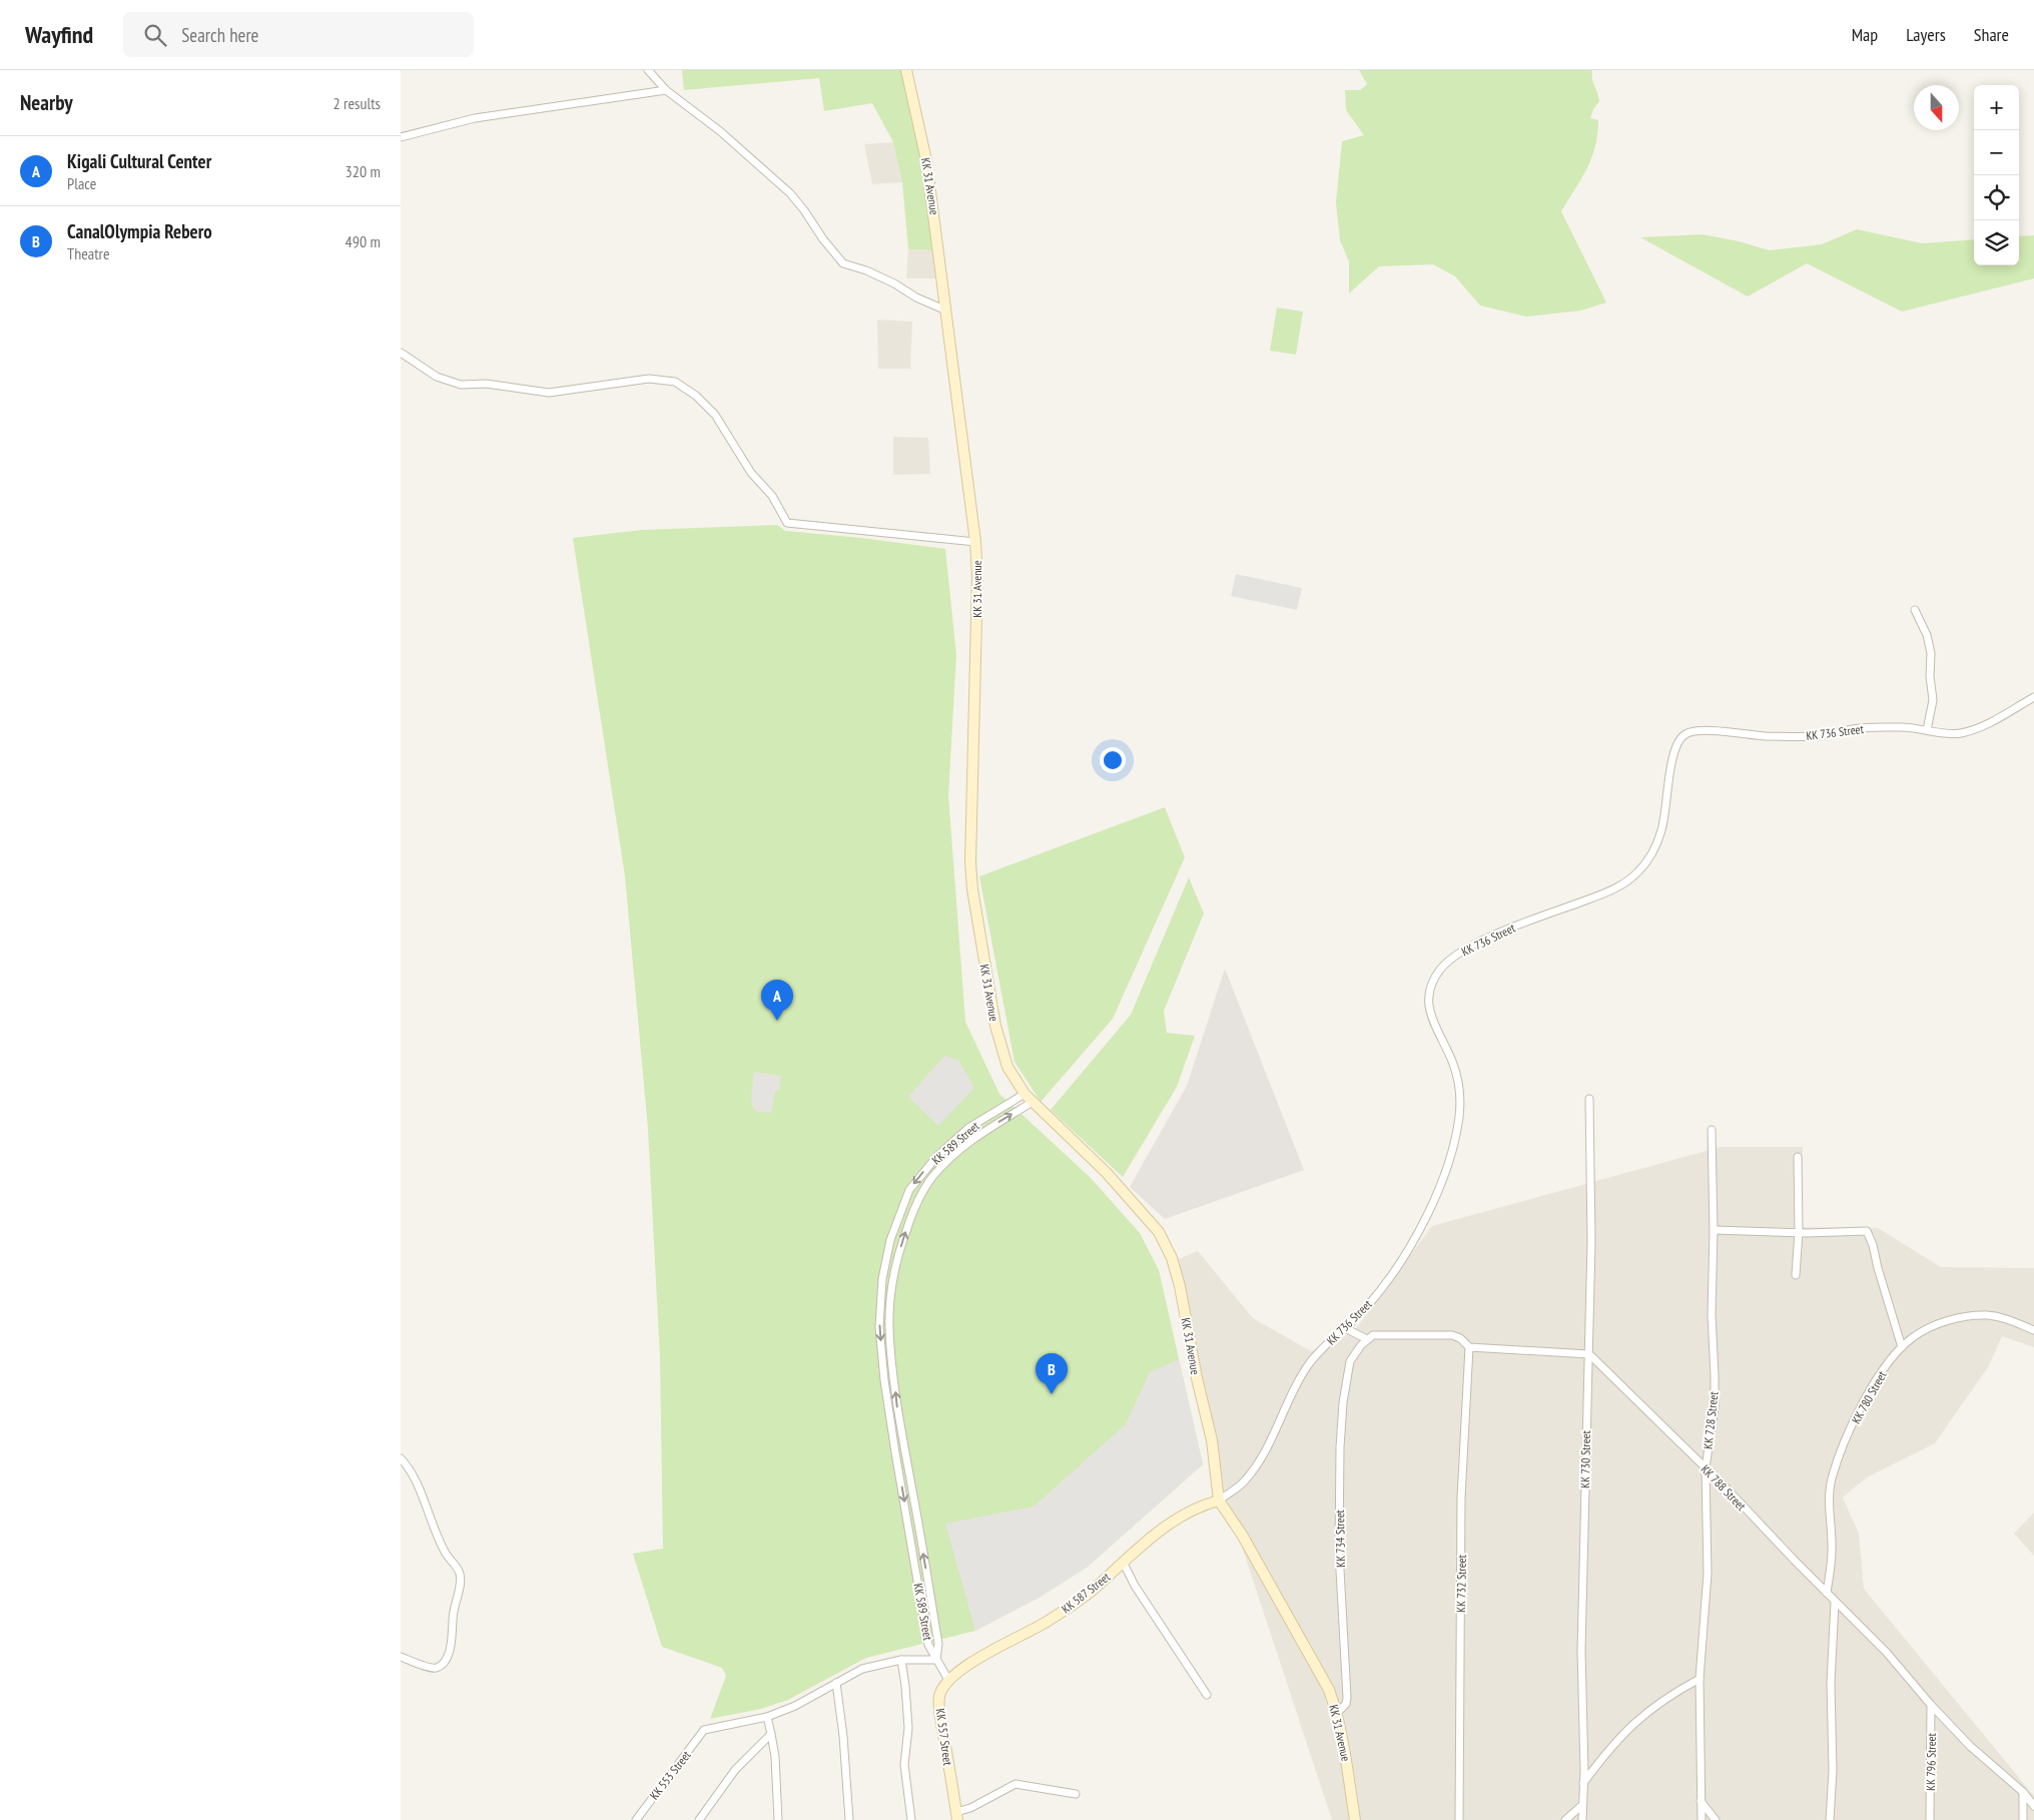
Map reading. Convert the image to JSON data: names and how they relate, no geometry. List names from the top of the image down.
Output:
{
  "streets": {
    "main road": ["KK 31 Avenue", "KK 587 Street", "KK 557 Street"],
    "street": [
      "KK 736 Street",
      "KK 589 Street",
      "KK 780 Street",
      "KK 728 Street",
      "KK 730 Street",
      "KK 788 Street",
      "KK 734 Street",
      "KK 732 Street",
      "KK 796 Street",
      "KK 553 Street"
    ]
  },
  "crossings": [
    ["KK 31 Avenue", "KK 736 Street"],
    ["KK 31 Avenue", "KK 589 Street"],
    ["KK 31 Avenue", "KK 734 Street"],
    ["KK 31 Avenue", "KK 587 Street"],
    ["KK 736 Street", "KK 587 Street"],
    ["KK 780 Street", "KK 788 Street"],
    ["KK 728 Street", "KK 788 Street"],
    ["KK 730 Street", "KK 788 Street"],
    ["KK 788 Street", "KK 796 Street"],
    ["KK 587 Street", "KK 557 Street"]
  ],
  "north": "bottom",
  "page": {
    "header": "Wayfind",
    "search": "Search here",
    "nav": ["Map", "Layers", "Share"],
    "heading": ["Nearby", "2 results"],
    "map_buttons": ["+", "−"],
    "list": [
      {
        "mark": "A",
        "name": "Kigali Cultural Center",
        "note": "Place",
        "value": "320 m"
      },
      {
        "mark": "B",
        "name": "CanalOlympia Rebero",
        "note": "Theatre",
        "value": "490 m"
      }
    ],
    "pins": ["A", "B"]
  }
}
